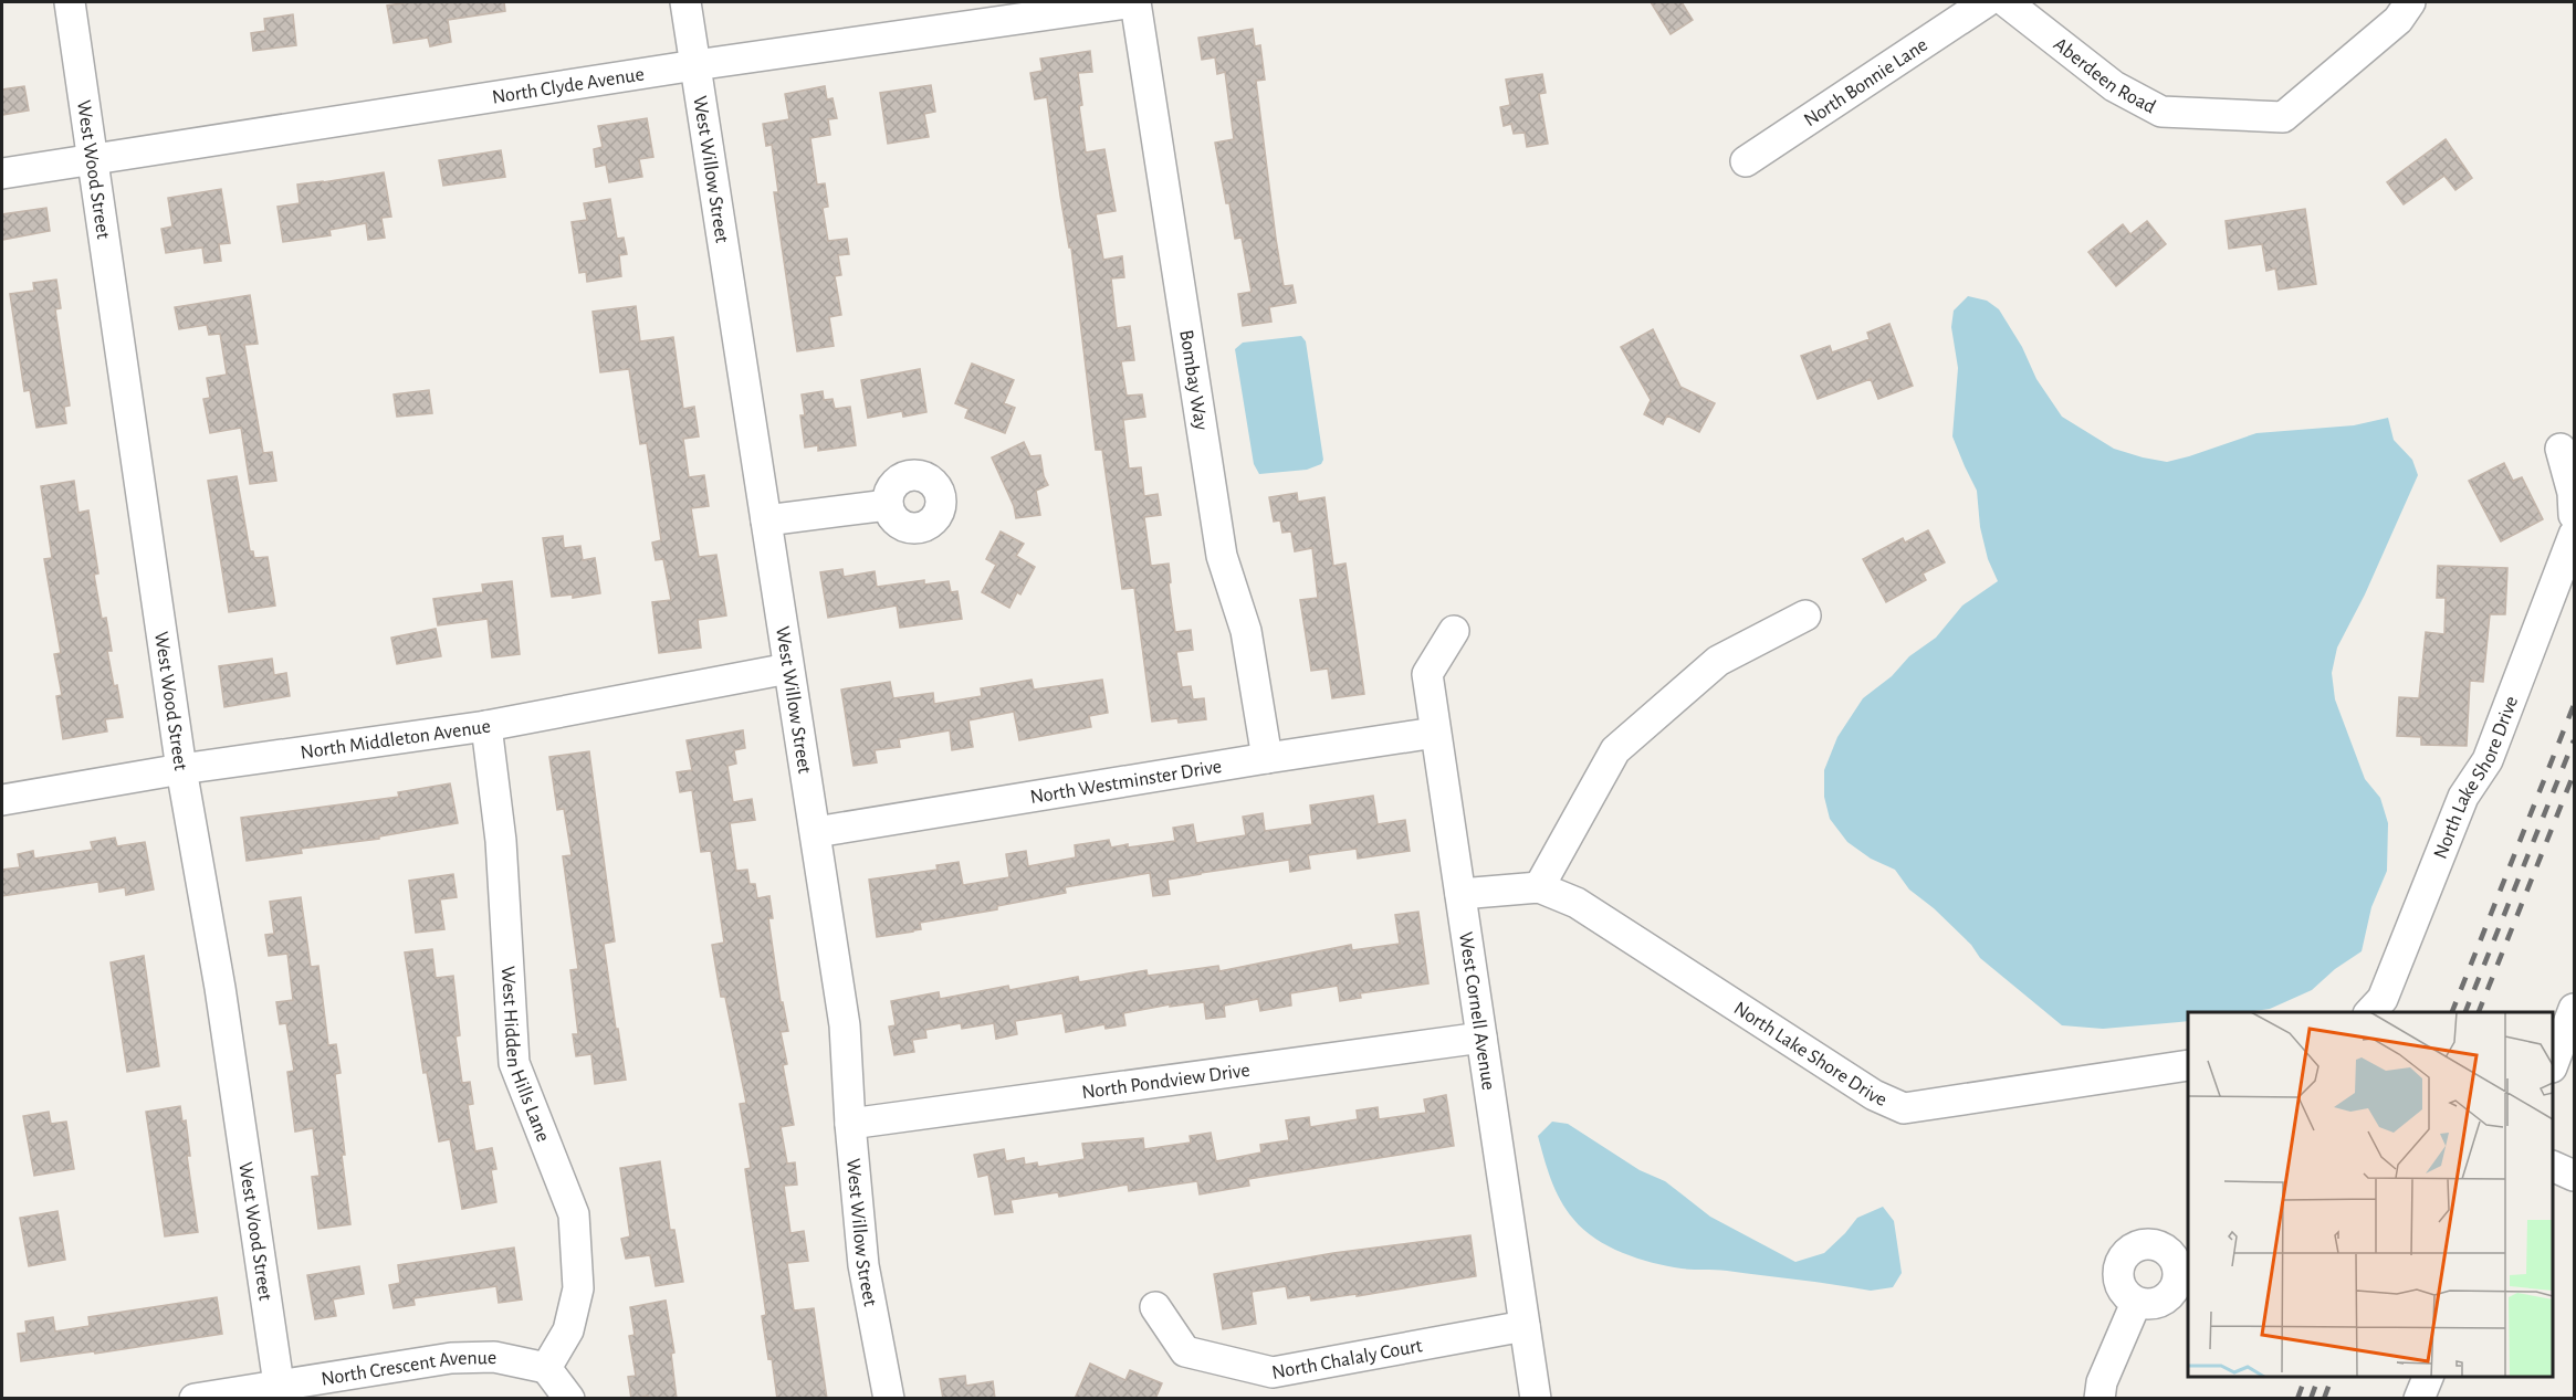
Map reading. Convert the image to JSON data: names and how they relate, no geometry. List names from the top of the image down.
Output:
{
  "streets": {
    "street": [
      "Aberdeen Road",
      "North Bonnie Lane",
      "North Clyde Avenue",
      "West Wood Street",
      "West Willow Street",
      "Bombay Way",
      "North Middleton Avenue",
      "North Lake Shore Drive",
      "North Westminster Drive",
      "West Cornell Avenue",
      "West Hidden Hills Lane",
      "North Pondview Drive",
      "North Chalaly Court",
      "North Crescent Avenue"
    ]
  },
  "crossings": [
    ["North Clyde Avenue", "West Wood Street"],
    ["North Clyde Avenue", "West Willow Street"],
    ["North Clyde Avenue", "Bombay Way"],
    ["West Wood Street", "North Middleton Avenue"],
    ["West Wood Street", "North Crescent Avenue"],
    ["West Willow Street", "North Middleton Avenue"],
    ["West Willow Street", "North Westminster Drive"],
    ["West Willow Street", "North Pondview Drive"],
    ["Bombay Way", "North Westminster Drive"],
    ["North Middleton Avenue", "West Hidden Hills Lane"],
    ["North Lake Shore Drive", "West Cornell Avenue"],
    ["North Westminster Drive", "West Cornell Avenue"],
    ["West Cornell Avenue", "North Pondview Drive"],
    ["West Cornell Avenue", "North Chalaly Court"],
    ["West Hidden Hills Lane", "North Crescent Avenue"]
  ]
}
